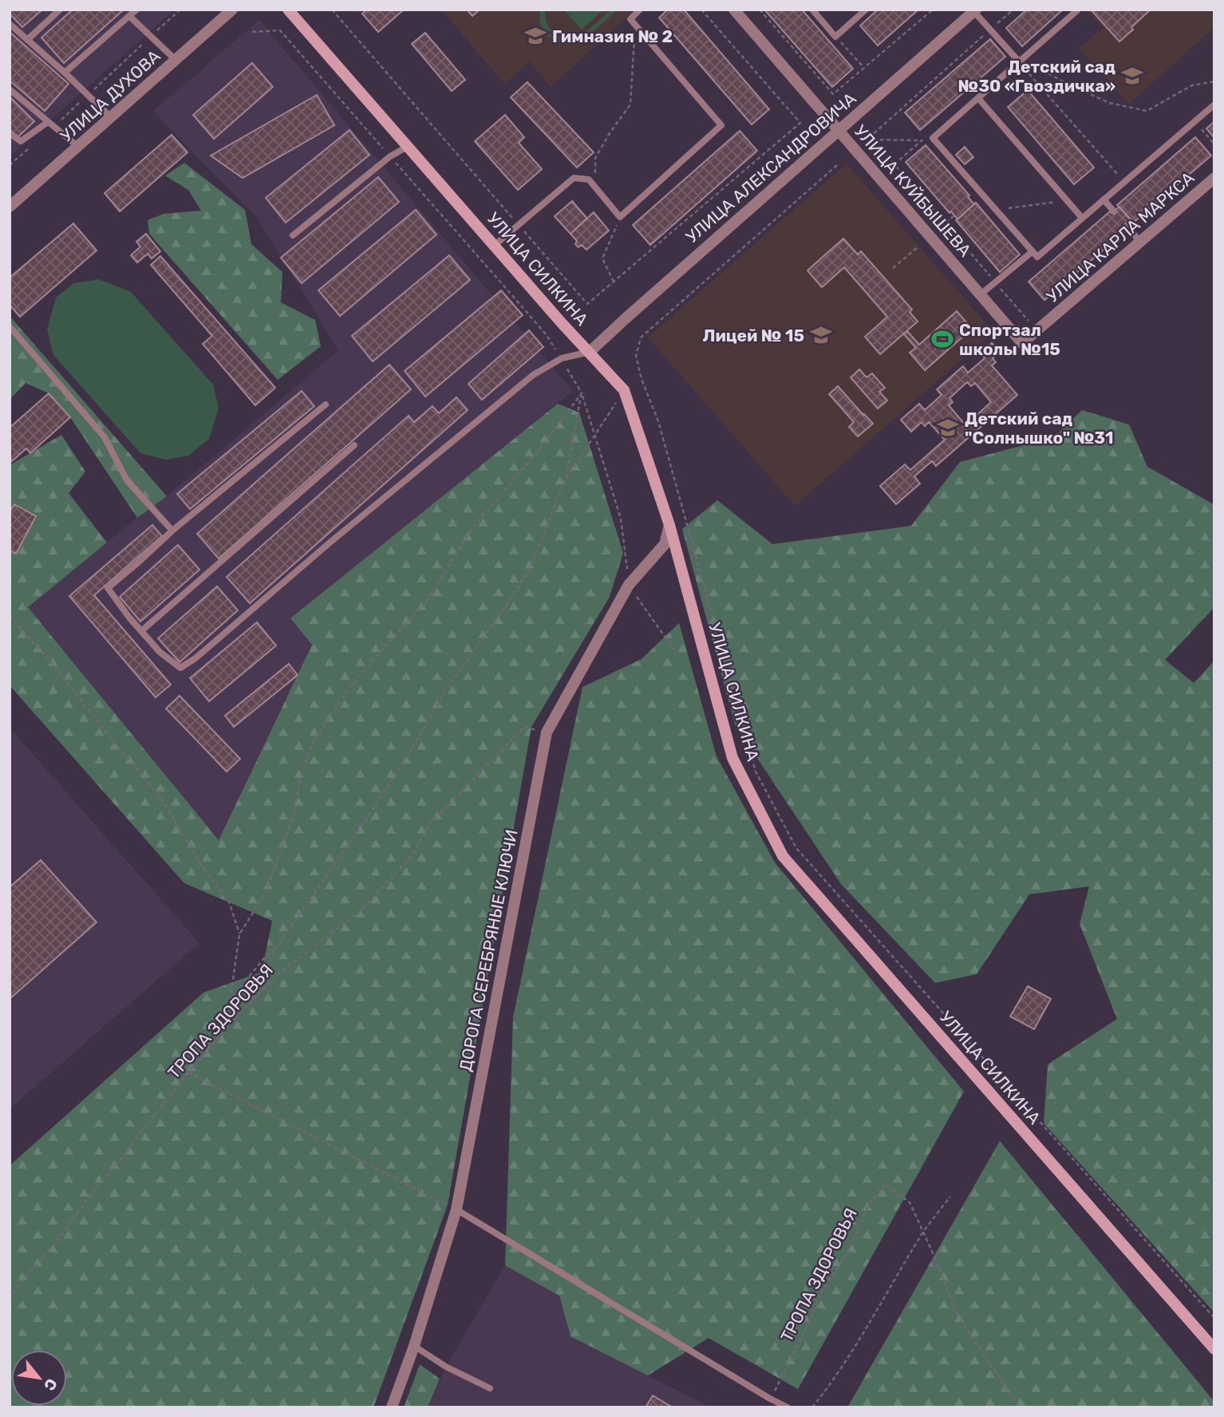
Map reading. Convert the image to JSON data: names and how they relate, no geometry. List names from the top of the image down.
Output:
{
  "streets": {
    "main road": ["УЛИЦА СИЛКИНА"],
    "street": [
      "УЛИЦА ДУХОВА",
      "УЛИЦА АЛЕКСАНДРОВИЧА",
      "УЛИЦА КУЙБЫШЕВА",
      "УЛИЦА КАРЛА МАРКСА",
      "ДОРОГА СЕРЕБРЯНЫЕ КЛЮЧИ"
    ],
    "path": ["ТРОПА ЗДОРОВЬЯ"]
  },
  "crossings": [
    ["УЛИЦА АЛЕКСАНДРОВИЧА", "УЛИЦА КУЙБЫШЕВА"],
    ["УЛИЦА АЛЕКСАНДРОВИЧА", "УЛИЦА СИЛКИНА"],
    ["УЛИЦА КУЙБЫШЕВА", "УЛИЦА КАРЛА МАРКСА"],
    ["УЛИЦА СИЛКИНА", "ДОРОГА СЕРЕБРЯНЫЕ КЛЮЧИ"],
    ["ДОРОГА СЕРЕБРЯНЫЕ КЛЮЧИ", "ТРОПА ЗДОРОВЬЯ"]
  ],
  "places": {
    "school or university": [
      "Гимназия № 2",
      "Детский сад №30 «Гвоздичка»",
      "Лицей № 15",
      "Детский сад \"Солнышко\" №31"
    ],
    "sports": ["Спортзал школы №15"]
  },
  "north": "bottom right"
}
